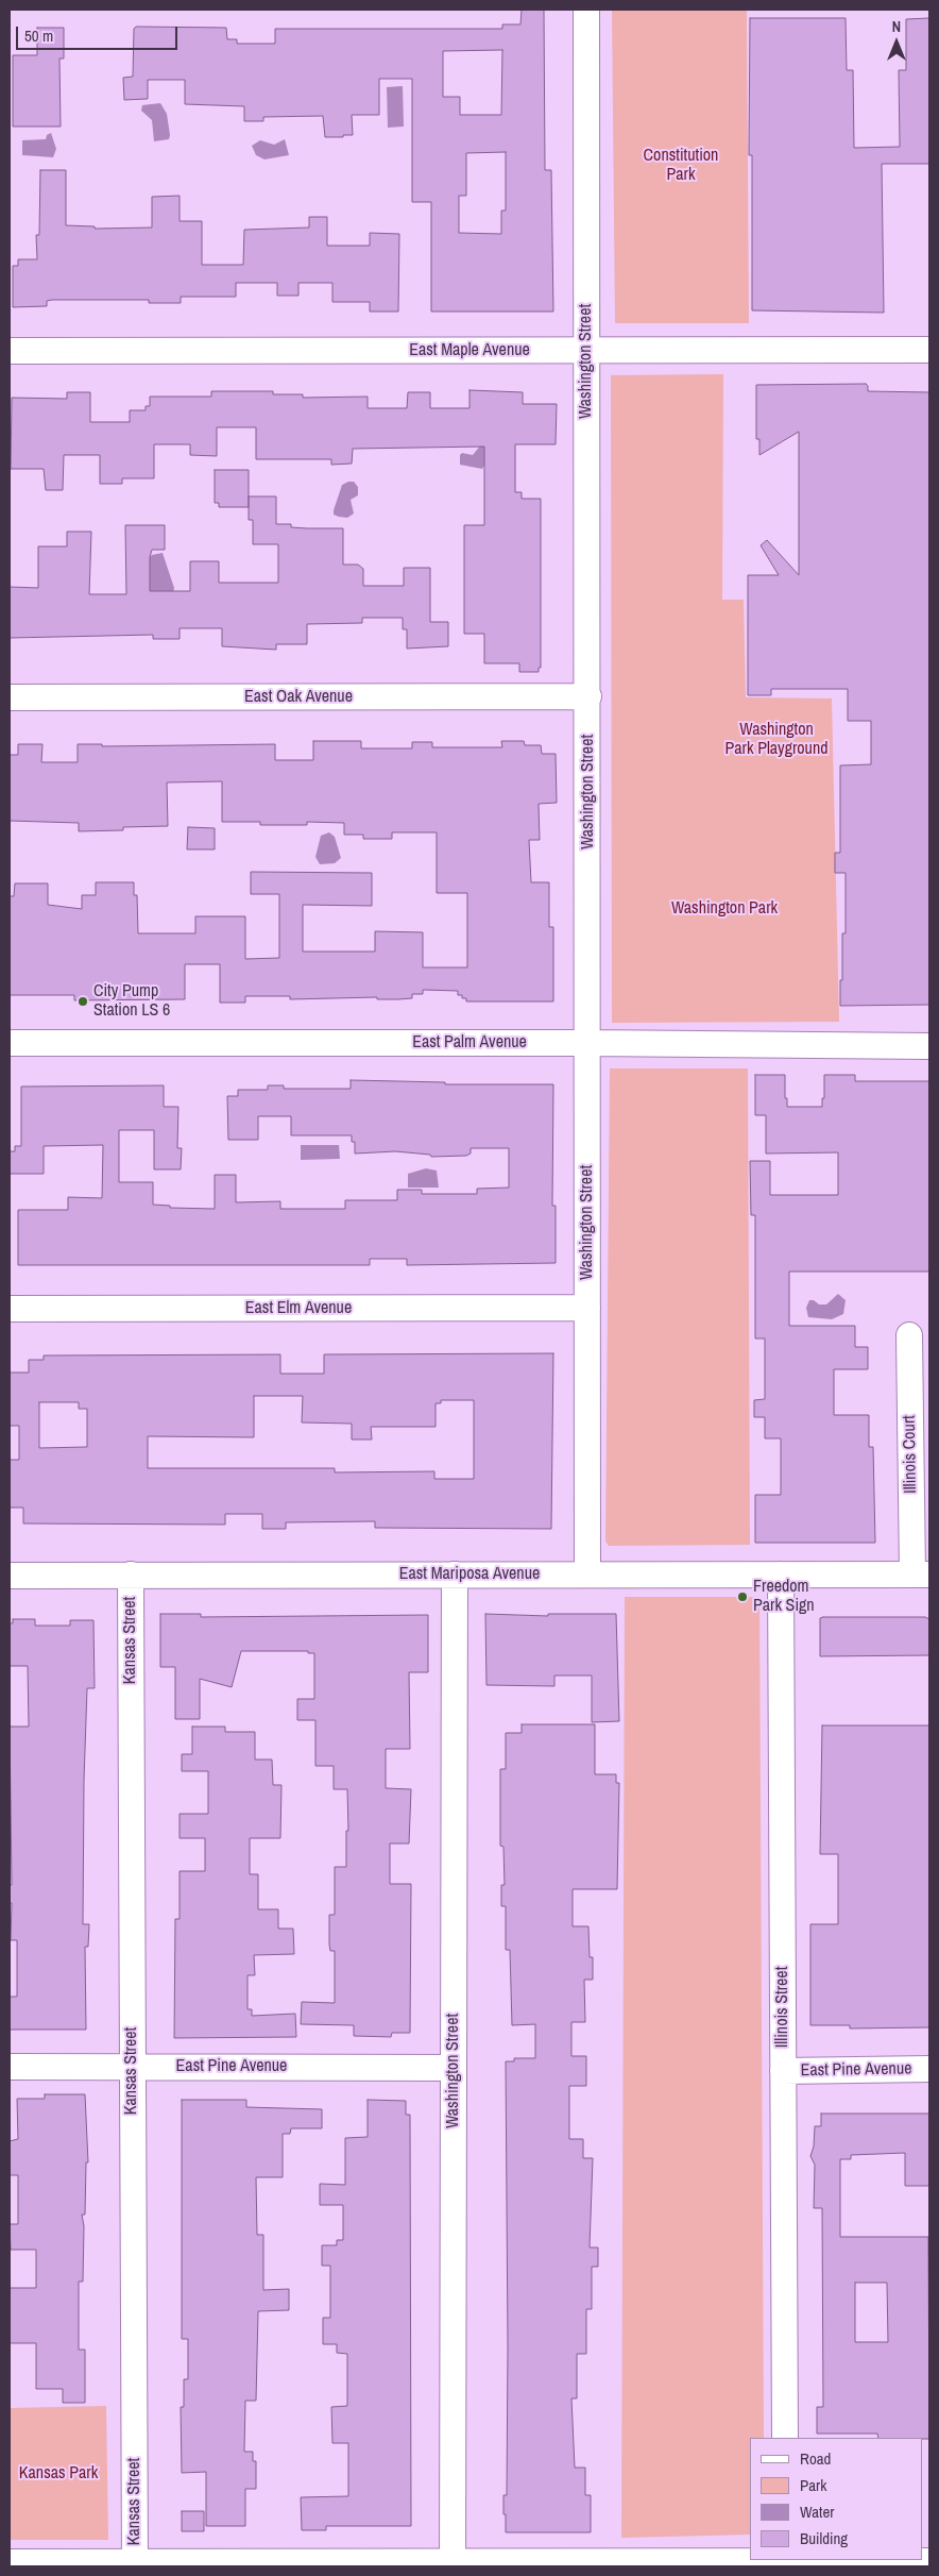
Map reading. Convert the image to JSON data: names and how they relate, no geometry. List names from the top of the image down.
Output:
{
  "streets": {
    "street": [
      "East Maple Avenue",
      "Washington Street",
      "East Oak Avenue",
      "East Palm Avenue",
      "East Elm Avenue",
      "Illinois Court",
      "East Mariposa Avenue",
      "Kansas Street",
      "Illinois Street",
      "East Pine Avenue"
    ]
  },
  "crossings": [
    ["East Maple Avenue", "Washington Street"],
    ["Washington Street", "East Oak Avenue"],
    ["Washington Street", "East Palm Avenue"],
    ["Washington Street", "East Elm Avenue"],
    ["Washington Street", "East Mariposa Avenue"],
    ["Washington Street", "East Pine Avenue"],
    ["Illinois Court", "East Mariposa Avenue"],
    ["East Mariposa Avenue", "Kansas Street"],
    ["East Mariposa Avenue", "Illinois Street"],
    ["Kansas Street", "East Pine Avenue"],
    ["Illinois Street", "East Pine Avenue"]
  ],
  "parks": [
    "Constitution Park",
    "Washington Park Playground",
    "Washington Park",
    "Kansas Park"
  ],
  "places": ["City Pump Station LS 6", "Freedom Park Sign"],
  "legend": [
    "Road",
    "Park",
    "Water",
    "Building"
  ],
  "scale_bar": "50 m",
  "north": "top"
}
